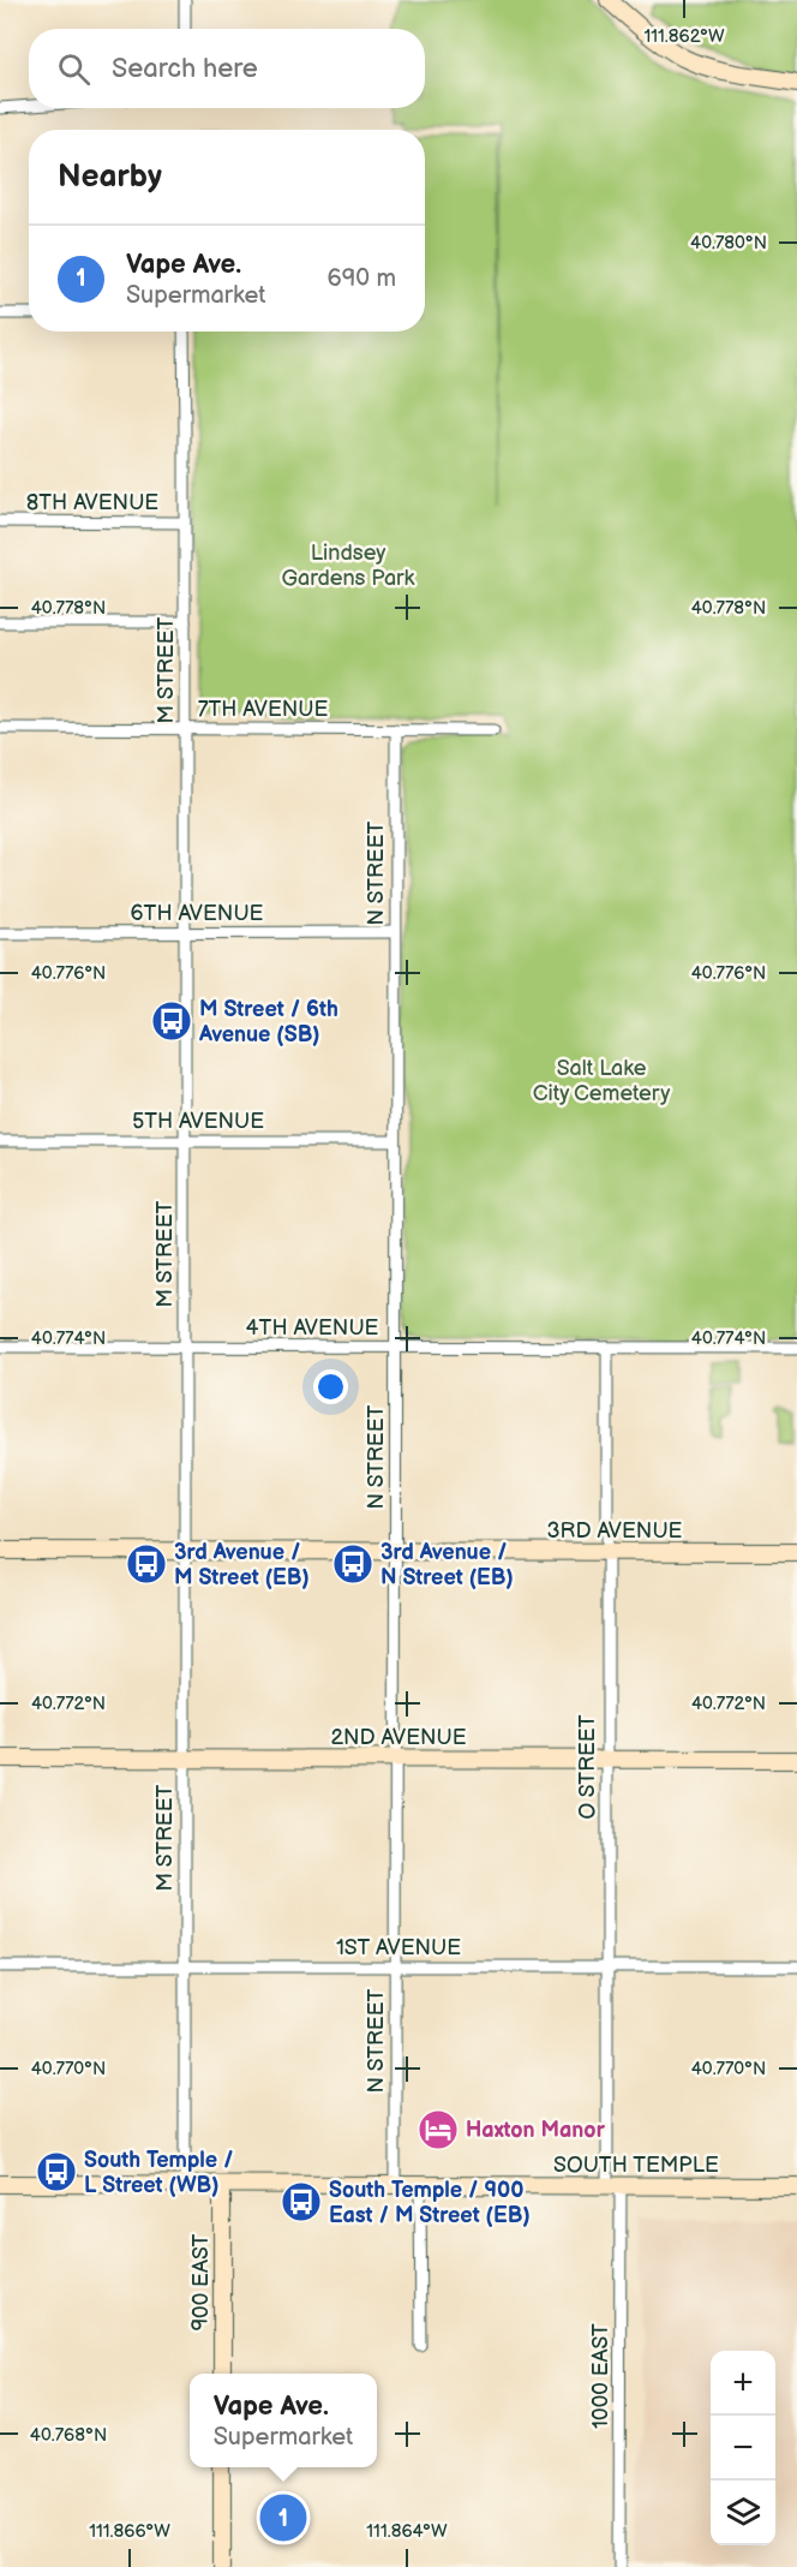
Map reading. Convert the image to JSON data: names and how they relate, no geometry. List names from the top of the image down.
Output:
{
  "streets": {
    "street": [
      "8TH AVENUE",
      "M STREET",
      "7TH AVENUE",
      "N STREET",
      "6TH AVENUE",
      "5TH AVENUE",
      "4TH AVENUE",
      "3RD AVENUE",
      "2ND AVENUE",
      "O STREET",
      "1ST AVENUE",
      "SOUTH TEMPLE",
      "900 EAST",
      "1000 EAST"
    ]
  },
  "crossings": [
    ["8TH AVENUE", "M STREET"],
    ["M STREET", "7TH AVENUE"],
    ["M STREET", "6TH AVENUE"],
    ["M STREET", "5TH AVENUE"],
    ["M STREET", "4TH AVENUE"],
    ["M STREET", "3RD AVENUE"],
    ["M STREET", "2ND AVENUE"],
    ["M STREET", "1ST AVENUE"],
    ["M STREET", "SOUTH TEMPLE"],
    ["7TH AVENUE", "N STREET"],
    ["N STREET", "6TH AVENUE"],
    ["N STREET", "5TH AVENUE"],
    ["N STREET", "4TH AVENUE"],
    ["N STREET", "3RD AVENUE"],
    ["N STREET", "2ND AVENUE"],
    ["N STREET", "1ST AVENUE"],
    ["N STREET", "SOUTH TEMPLE"],
    ["4TH AVENUE", "O STREET"],
    ["3RD AVENUE", "O STREET"],
    ["2ND AVENUE", "O STREET"],
    ["O STREET", "1ST AVENUE"],
    ["O STREET", "SOUTH TEMPLE"],
    ["O STREET", "1000 EAST"],
    ["SOUTH TEMPLE", "900 EAST"],
    ["SOUTH TEMPLE", "1000 EAST"]
  ],
  "parks": ["Lindsey Gardens Park", "Salt Lake City Cemetery"],
  "places": {
    "bus stop": [
      "M Street / 6th Avenue (SB)",
      "3rd Avenue / M Street (EB)",
      "3rd Avenue / N Street (EB)",
      "South Temple / L Street (WB)",
      "South Temple / 900 East / M Street (EB)"
    ],
    "hotel": ["Haxton Manor"]
  },
  "page": {
    "search": "Search here",
    "heading": "Nearby",
    "list": [
      {
        "mark": "1",
        "name": "Vape Ave.",
        "note": "Supermarket",
        "value": "690 m"
      }
    ],
    "map_buttons": ["+", "−"],
    "popup": ["Vape Ave.", "Supermarket"],
    "pins": "1"
  },
  "coordinates": [
    "111.862°W",
    "40.780°N",
    "40.778°N",
    "40.776°N",
    "40.774°N",
    "40.772°N",
    "40.770°N",
    "40.768°N",
    "111.866°W",
    "111.864°W"
  ]
}
